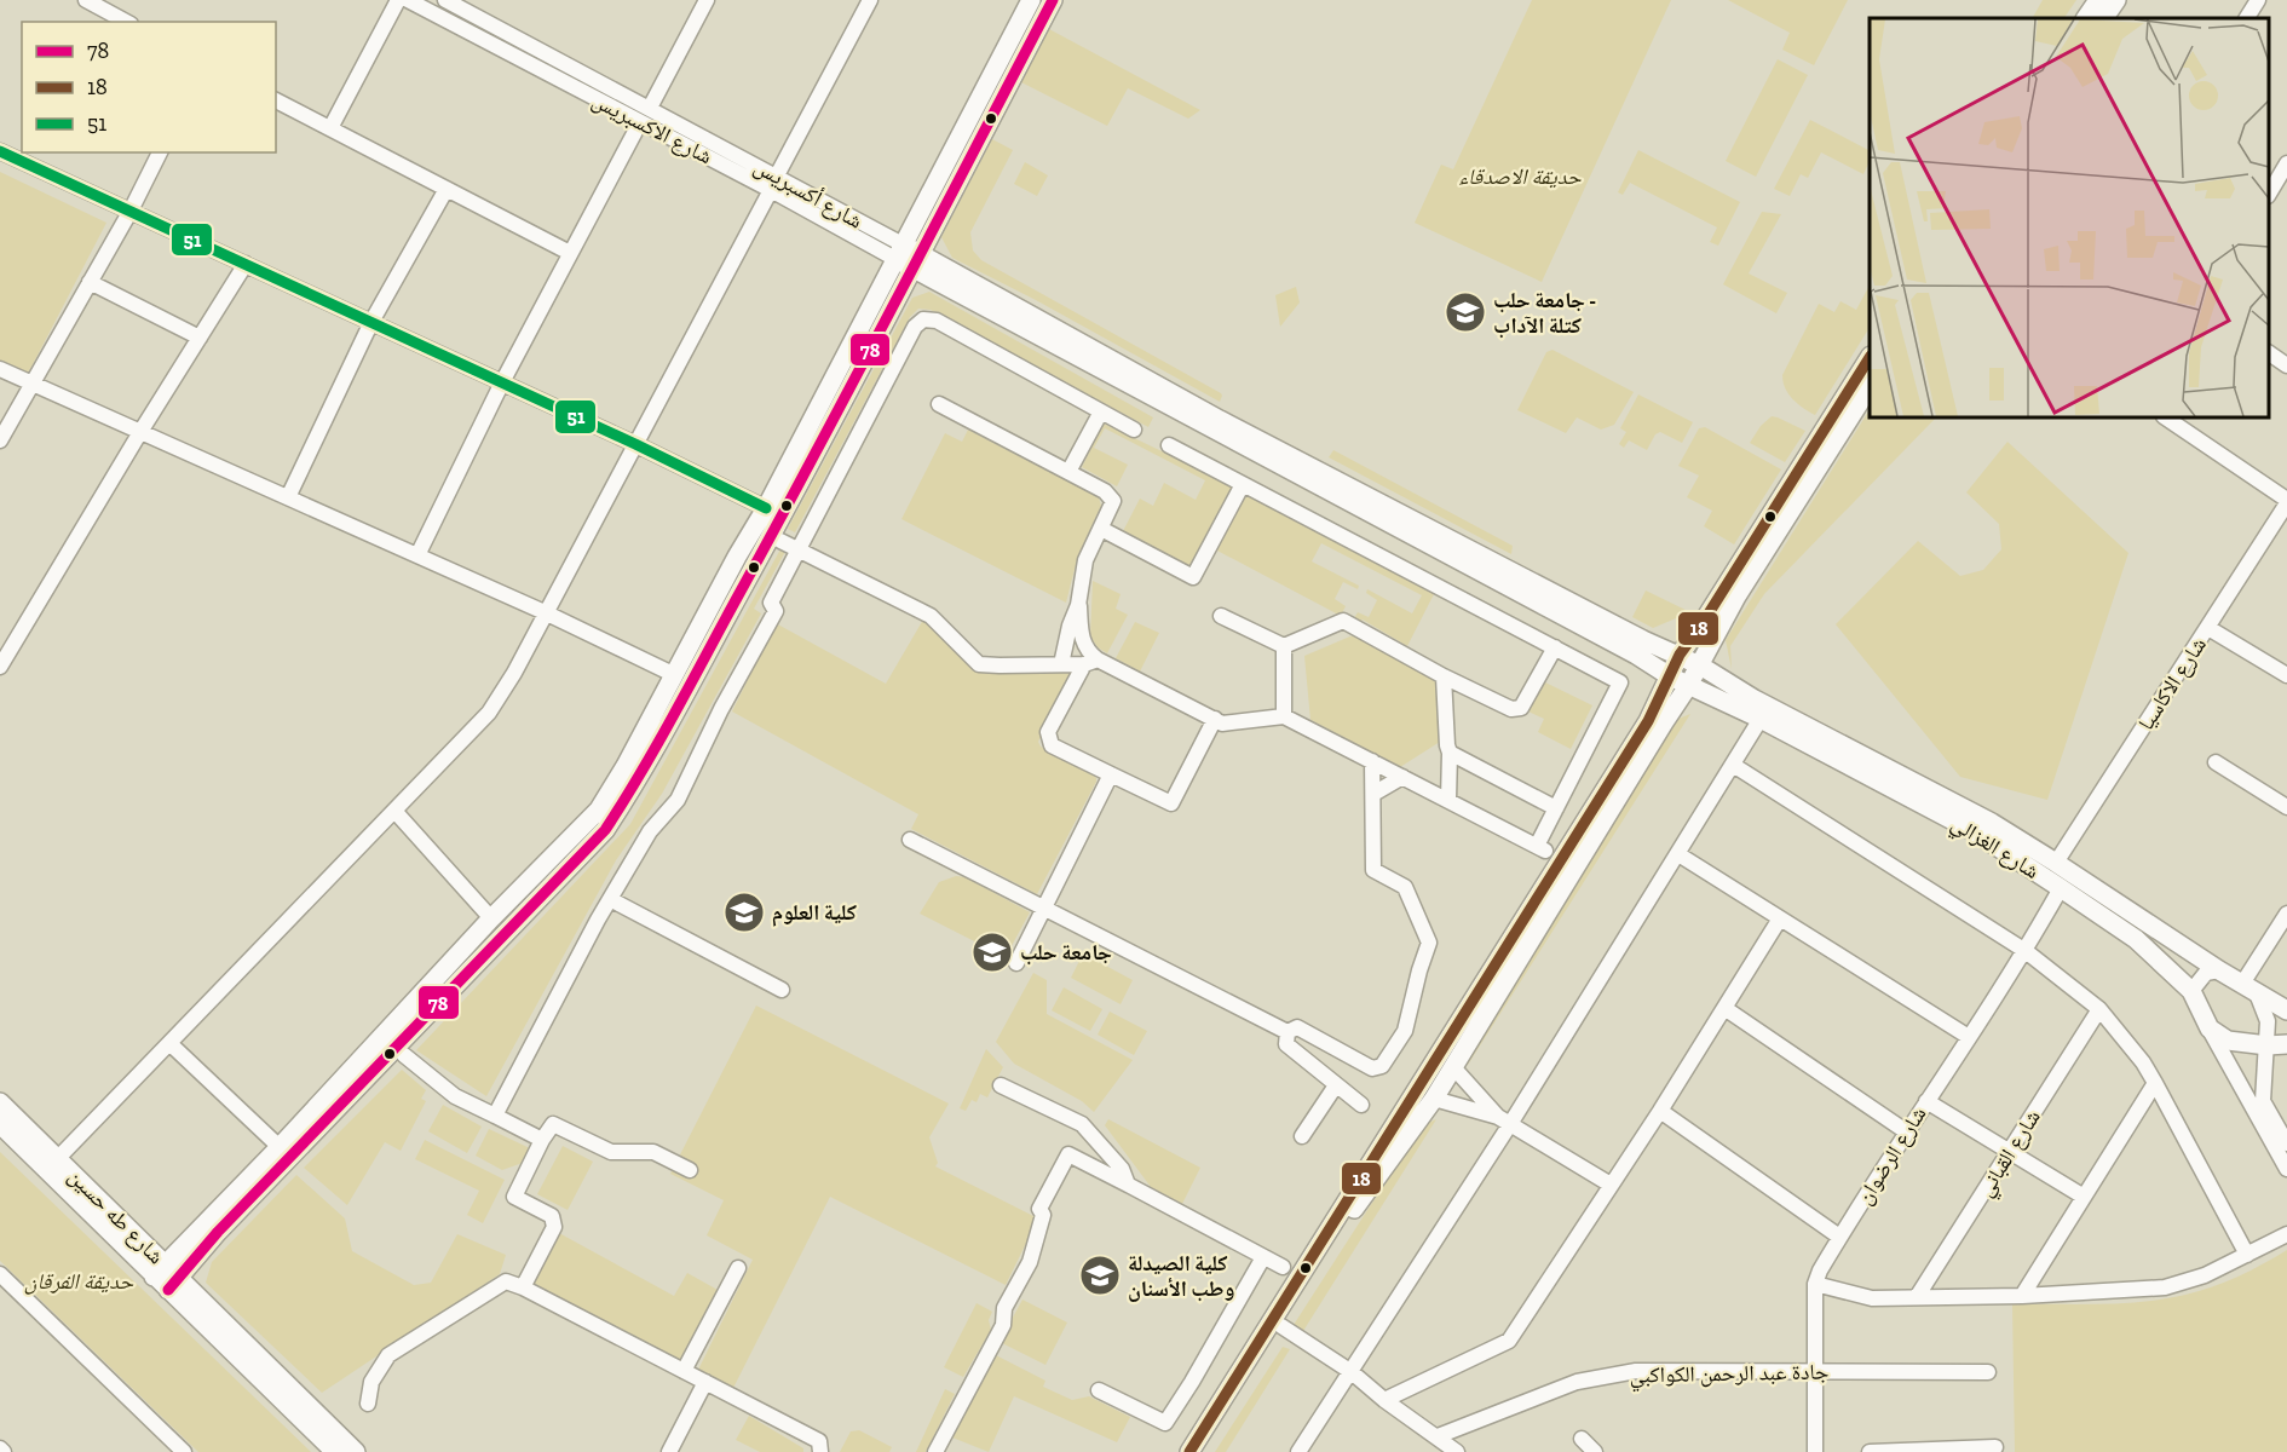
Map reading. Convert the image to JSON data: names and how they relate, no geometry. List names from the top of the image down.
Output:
{
  "streets": {
    "main road": ["شارع الغزالي", "شارع طه حسين"],
    "street": [
      "شارع الاكسبريس",
      "شارع أكسبريس",
      "شارع الاكاسيا",
      "شارع القباني",
      "شارع الرضوان",
      "جادة عبد الرحمن الكواكبي"
    ]
  },
  "crossings": [
    ["شارع الاكسبريس", "شارع أكسبريس"],
    ["شارع الاكاسيا", "شارع الغزالي"],
    ["شارع الغزالي", "شارع الرضوان"],
    ["شارع الرضوان", "جادة عبد الرحمن الكواكبي"]
  ],
  "parks": ["حديقة الاصدقاء", "حديقة الفرقان"],
  "places": {
    "school or university": [
      "جامعة حلب - كتلة الآداب",
      "كلية العلوم",
      "جامعة حلب",
      "كلية الصيدلة وطب الأسنان"
    ]
  },
  "lines": ["transit line 78", "transit line 51", "transit line 18"],
  "legend": ["78", "18", "51"]
}
